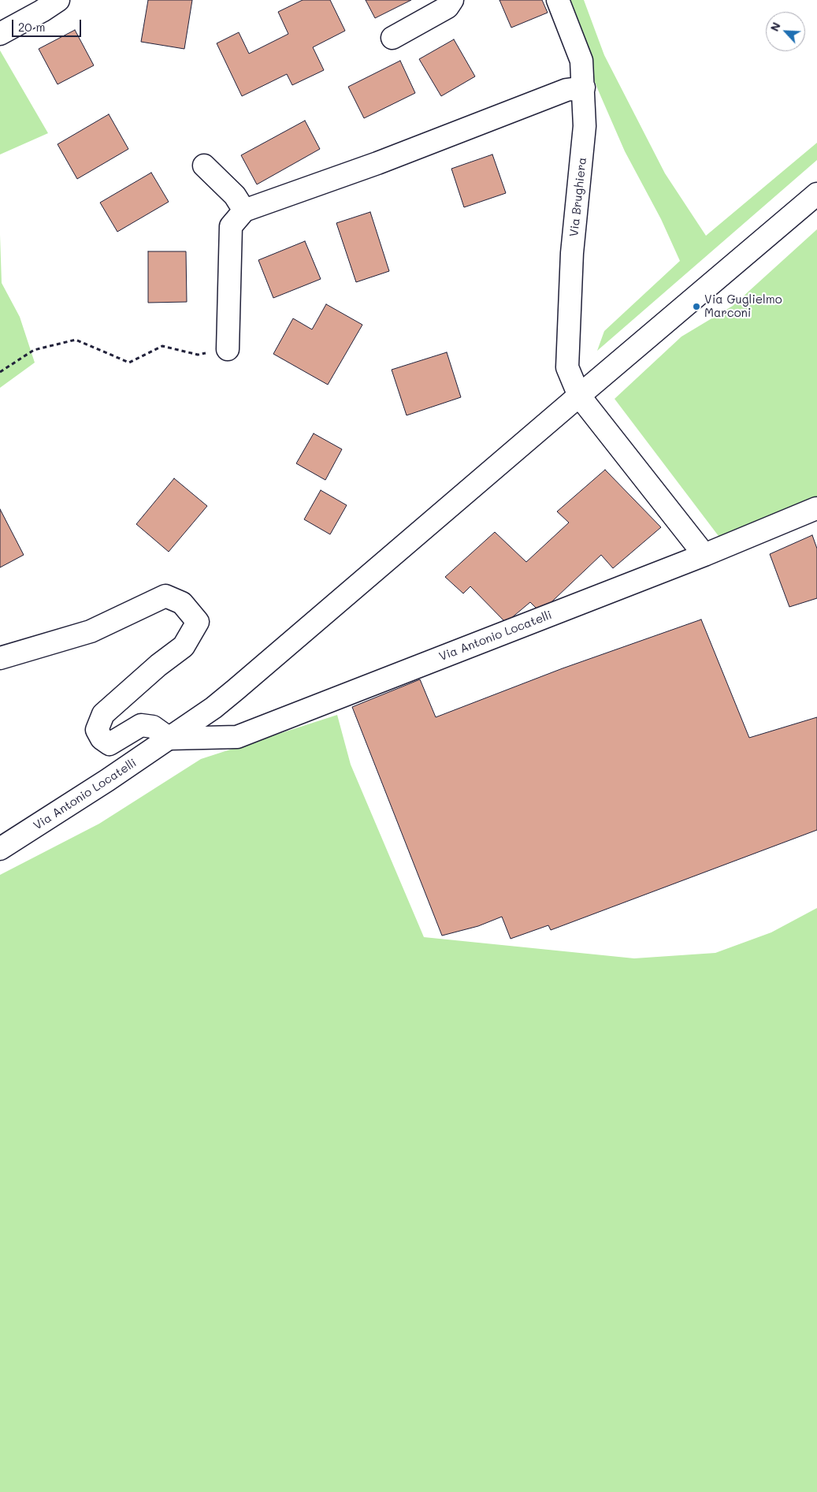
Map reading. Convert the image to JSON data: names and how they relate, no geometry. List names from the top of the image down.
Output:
{
  "streets": {
    "street": ["Via Brughiera", "Via Antonio Locatelli"]
  },
  "crossings": [
    ["Via Brughiera", "Via Antonio Locatelli"]
  ],
  "places": ["Via Guglielmo Marconi"],
  "scale_bar": "20 m",
  "north": "top left"
}
